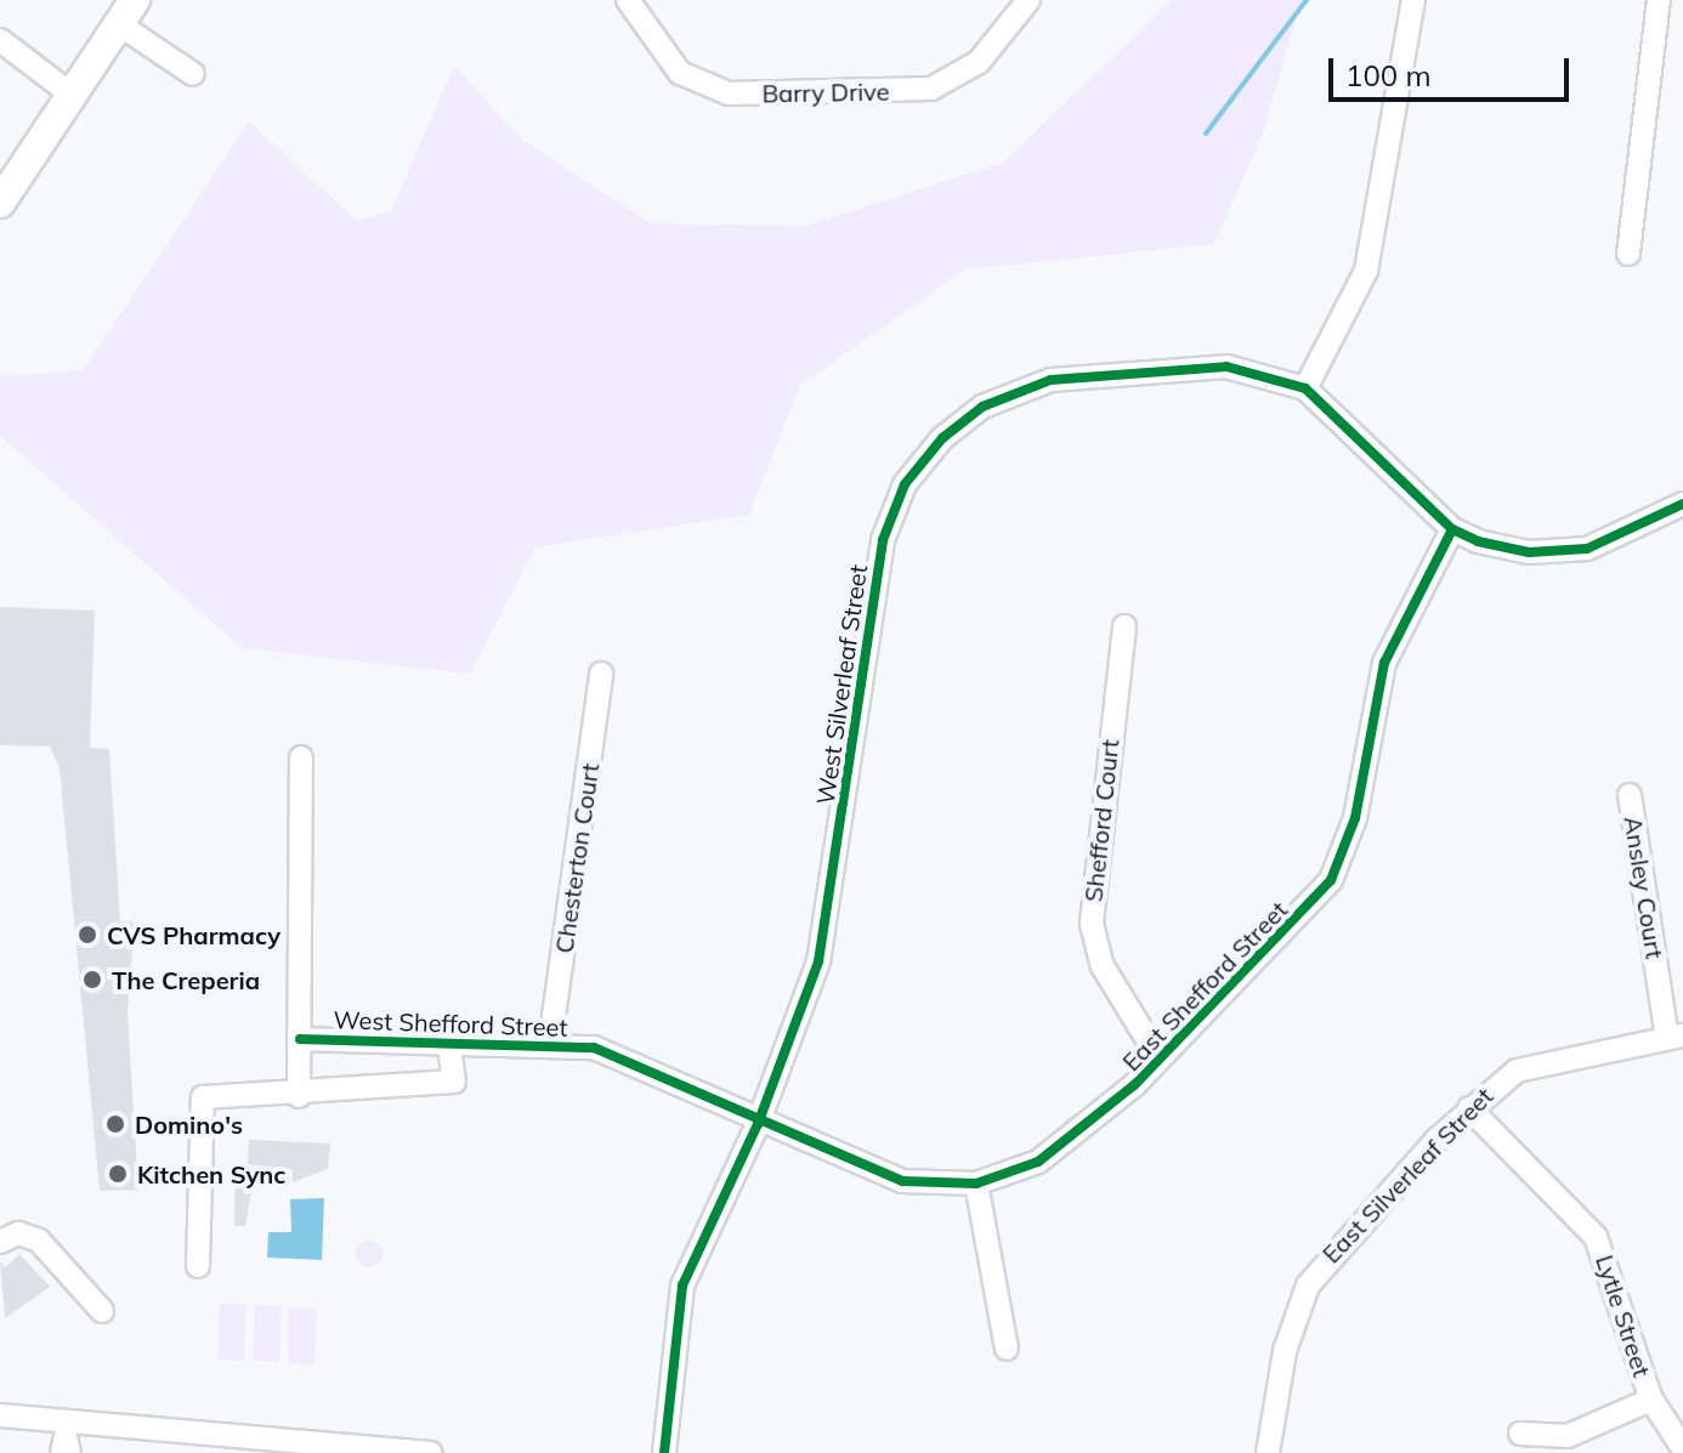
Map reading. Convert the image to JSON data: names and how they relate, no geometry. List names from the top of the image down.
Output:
{
  "streets": {
    "street": [
      "Barry Drive",
      "West Silverleaf Street",
      "Shefford Court",
      "Chesterton Court",
      "Ansley Court",
      "East Shefford Street",
      "West Shefford Street",
      "East Silverleaf Street",
      "Lytle Street"
    ]
  },
  "crossings": [
    ["West Silverleaf Street", "East Shefford Street"],
    ["West Silverleaf Street", "West Shefford Street"],
    ["Shefford Court", "East Shefford Street"],
    ["Chesterton Court", "West Shefford Street"],
    ["Ansley Court", "East Silverleaf Street"],
    ["East Shefford Street", "West Shefford Street"],
    ["East Silverleaf Street", "Lytle Street"]
  ],
  "places": [
    "CVS Pharmacy",
    "The Creperia",
    "Domino's",
    "Kitchen Sync"
  ],
  "scale_bar": "100 m"
}
